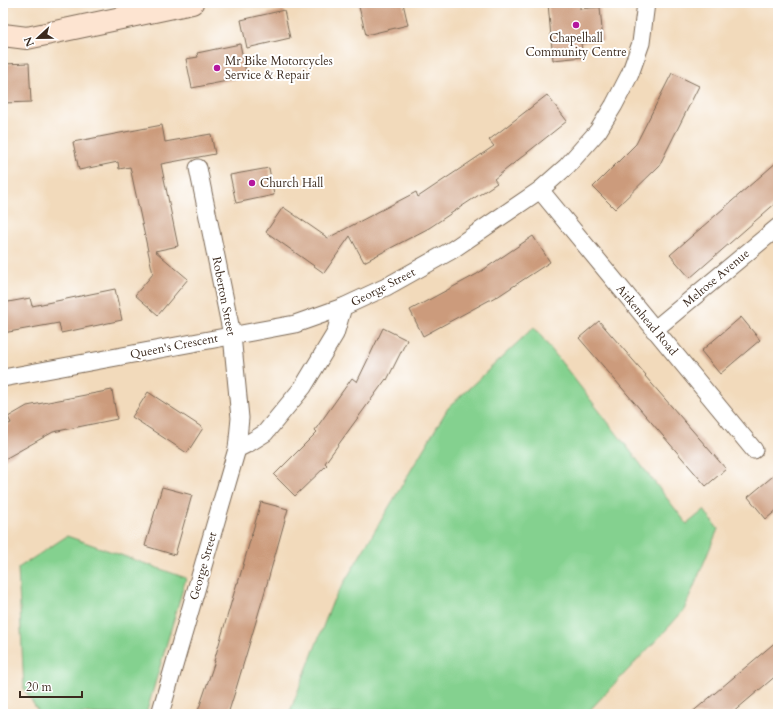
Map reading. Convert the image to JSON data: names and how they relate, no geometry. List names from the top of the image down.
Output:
{
  "streets": {
    "street": [
      "Melrose Avenue",
      "George Street",
      "Roberton Street",
      "Aitkenhead Road",
      "Queen's Crescent"
    ]
  },
  "crossings": [
    ["Melrose Avenue", "Aitkenhead Road"],
    ["George Street", "Roberton Street"],
    ["George Street", "Aitkenhead Road"],
    ["George Street", "Queen's Crescent"],
    ["Roberton Street", "Queen's Crescent"]
  ],
  "places": ["Chapelhall Community Centre", "Mr Bike Motorcycles Service & Repair", "Church Hall"],
  "scale_bar": "20 m",
  "north": "left"
}
